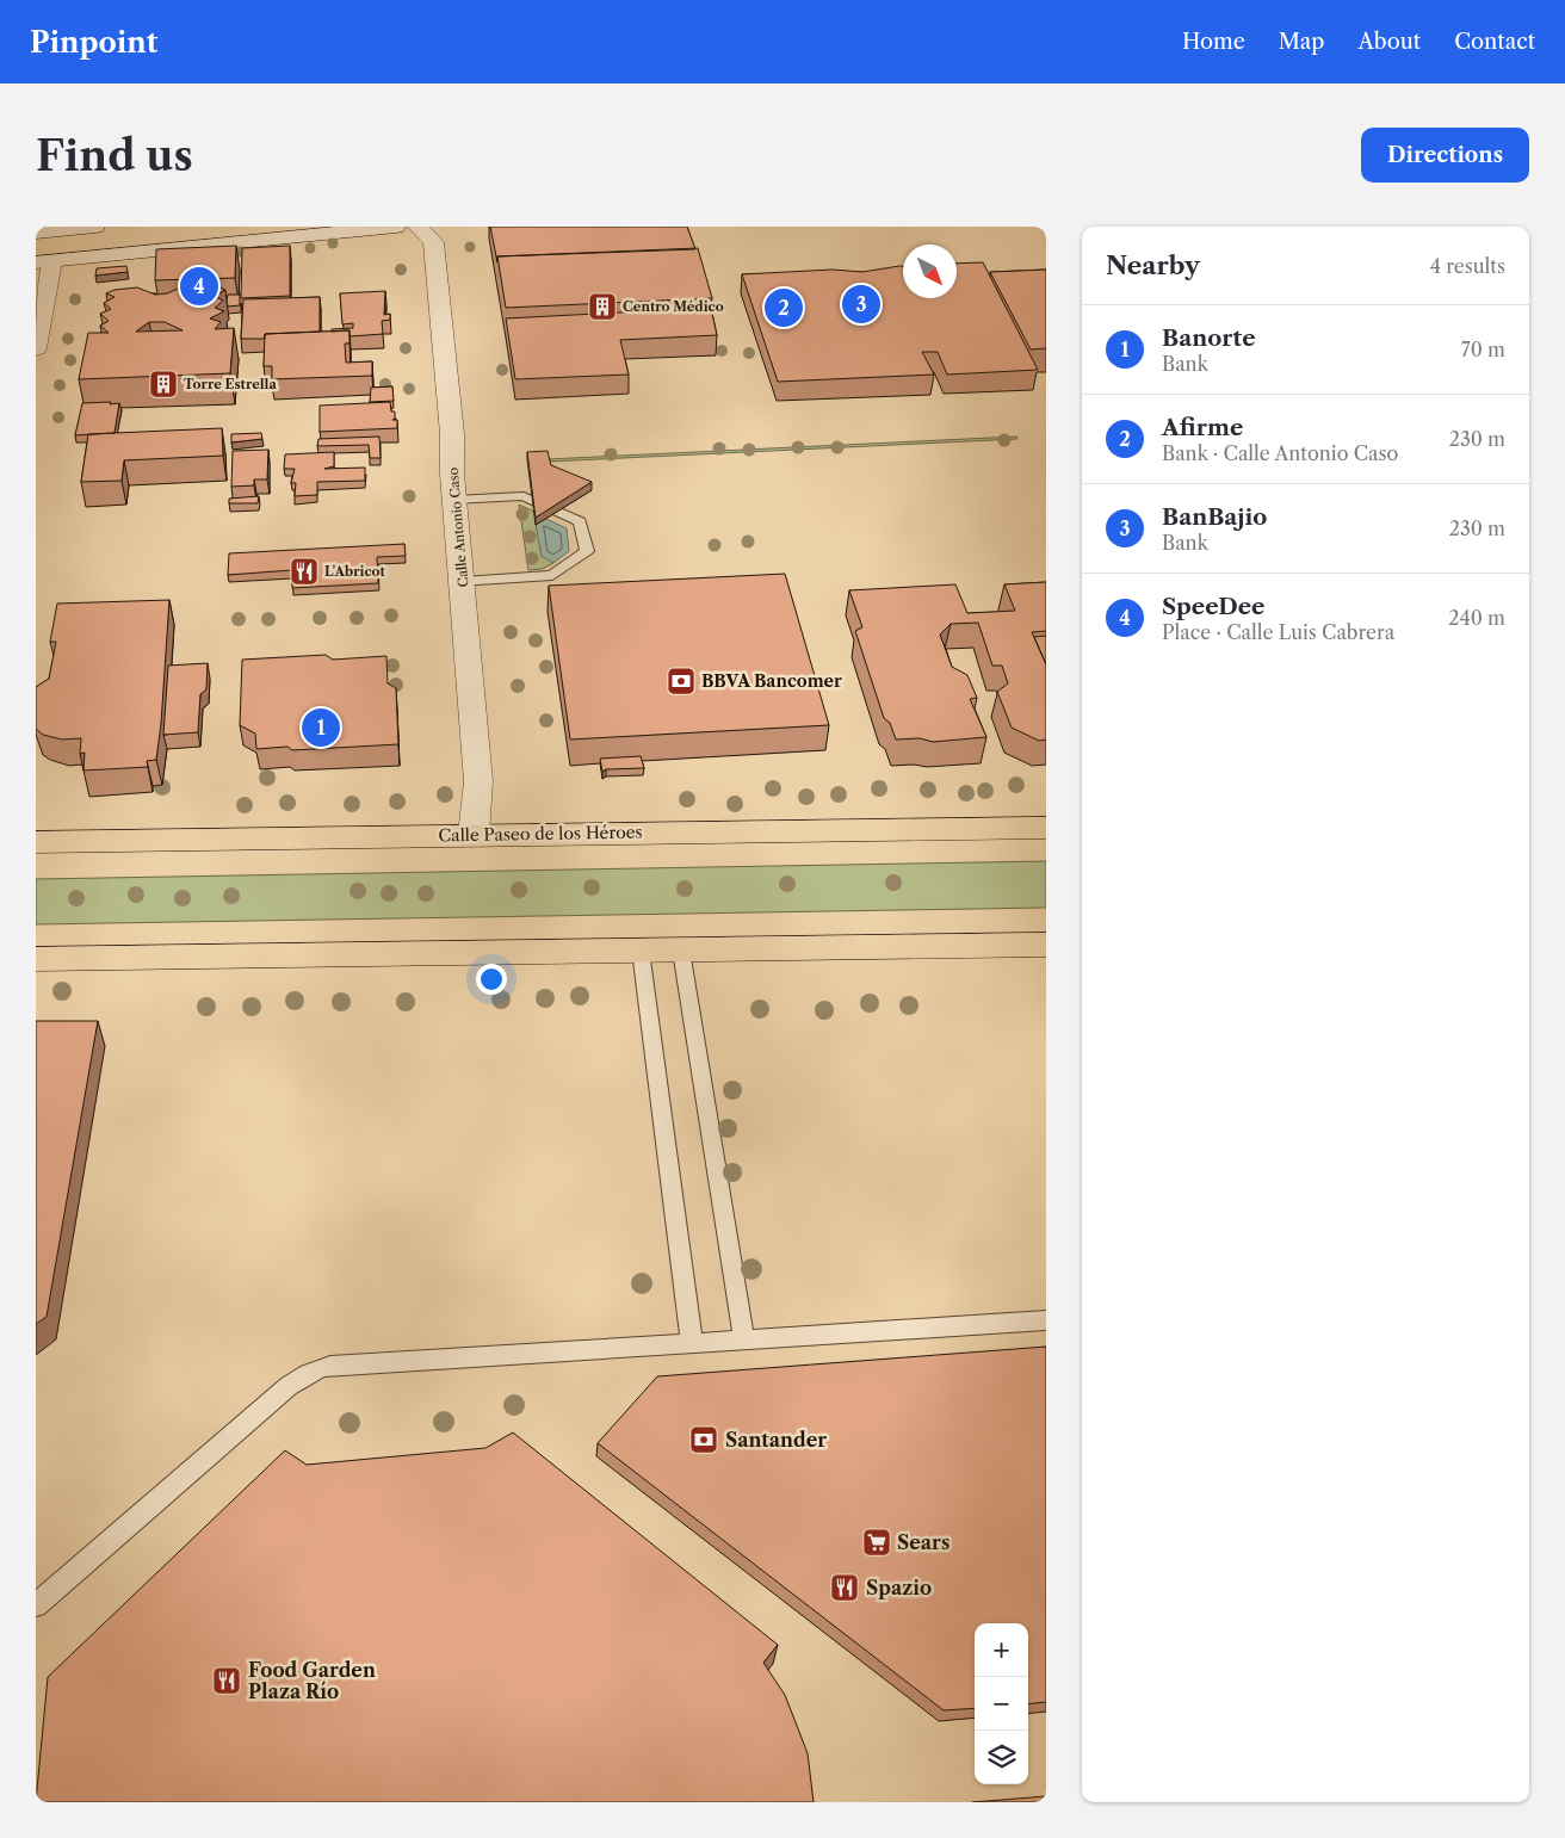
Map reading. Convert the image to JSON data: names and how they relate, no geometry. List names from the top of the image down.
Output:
{
  "streets": {
    "main road": ["Calle Paseo de los Héroes"],
    "street": ["Calle Antonio Caso"]
  },
  "crossings": [
    ["Calle Antonio Caso", "Calle Paseo de los Héroes"]
  ],
  "places": {
    "building": ["Centro Médico", "Torre Estrella"],
    "restaurant": ["L'Abricot", "Spazio", "Food Garden Plaza Río"],
    "bank": ["BBVA Bancomer", "Santander"],
    "supermarket": ["Sears"]
  },
  "north": "bottom right",
  "page": {
    "header": "Pinpoint",
    "nav": [
      "Home",
      "Map",
      "About",
      "Contact"
    ],
    "buttons": "Directions",
    "title": "Find us",
    "heading": ["Nearby", "4 results"],
    "pins": [
      "4",
      "3",
      "2",
      "1"
    ],
    "list": [
      {
        "mark": "1",
        "name": "Banorte",
        "note": "Bank",
        "value": "70 m"
      },
      {
        "mark": "2",
        "name": "Afirme",
        "note": "Bank · Calle Antonio Caso",
        "value": "230 m"
      },
      {
        "mark": "3",
        "name": "BanBajio",
        "note": "Bank",
        "value": "230 m"
      },
      {
        "mark": "4",
        "name": "SpeeDee",
        "note": "Place · Calle Luis Cabrera",
        "value": "240 m"
      }
    ],
    "map_buttons": ["+", "−"]
  }
}
